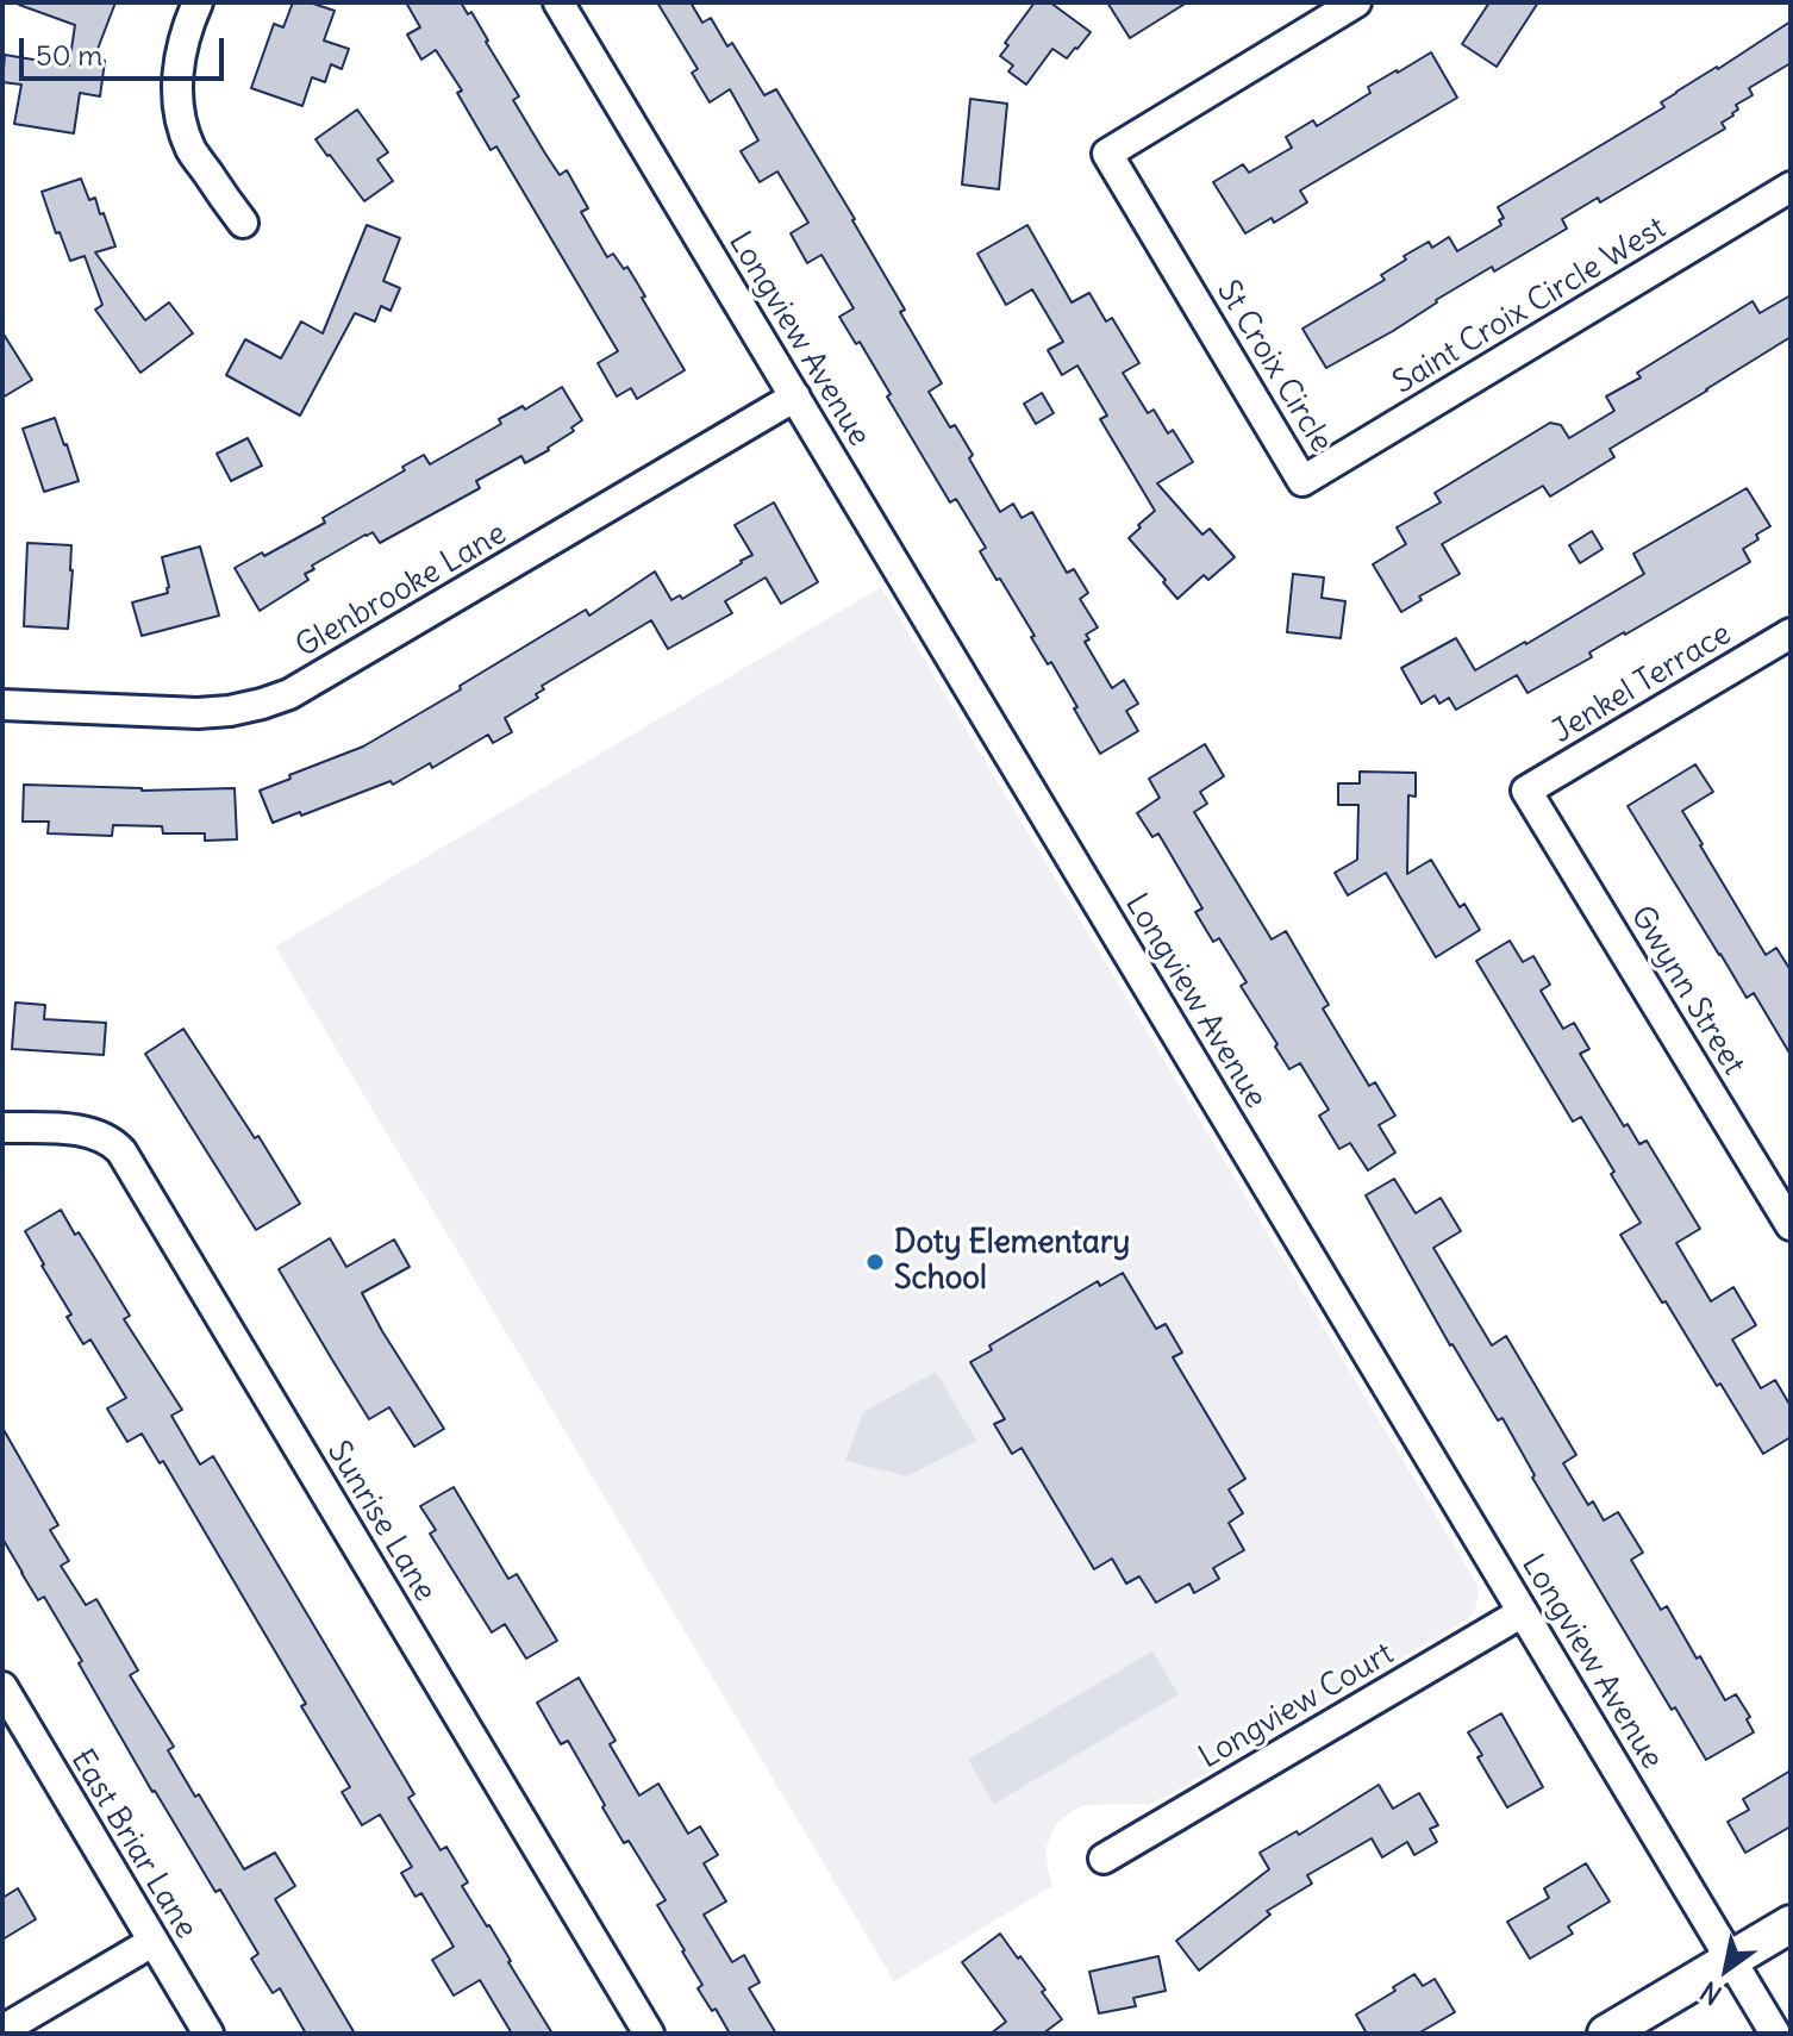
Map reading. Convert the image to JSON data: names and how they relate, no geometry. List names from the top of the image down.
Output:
{
  "streets": {
    "street": [
      "Saint Croix Circle West",
      "Longview Avenue",
      "St Croix Circle",
      "Glenbrooke Lane",
      "Jenkel Terrace",
      "Gwynn Street",
      "Sunrise Lane",
      "Longview Court",
      "East Briar Lane"
    ]
  },
  "crossings": [
    ["Saint Croix Circle West", "St Croix Circle"],
    ["Longview Avenue", "Glenbrooke Lane"],
    ["Longview Avenue", "Longview Court"],
    ["Jenkel Terrace", "Gwynn Street"]
  ],
  "places": ["Doty Elementary School"],
  "scale_bar": "50 m",
  "north": "bottom left"
}
